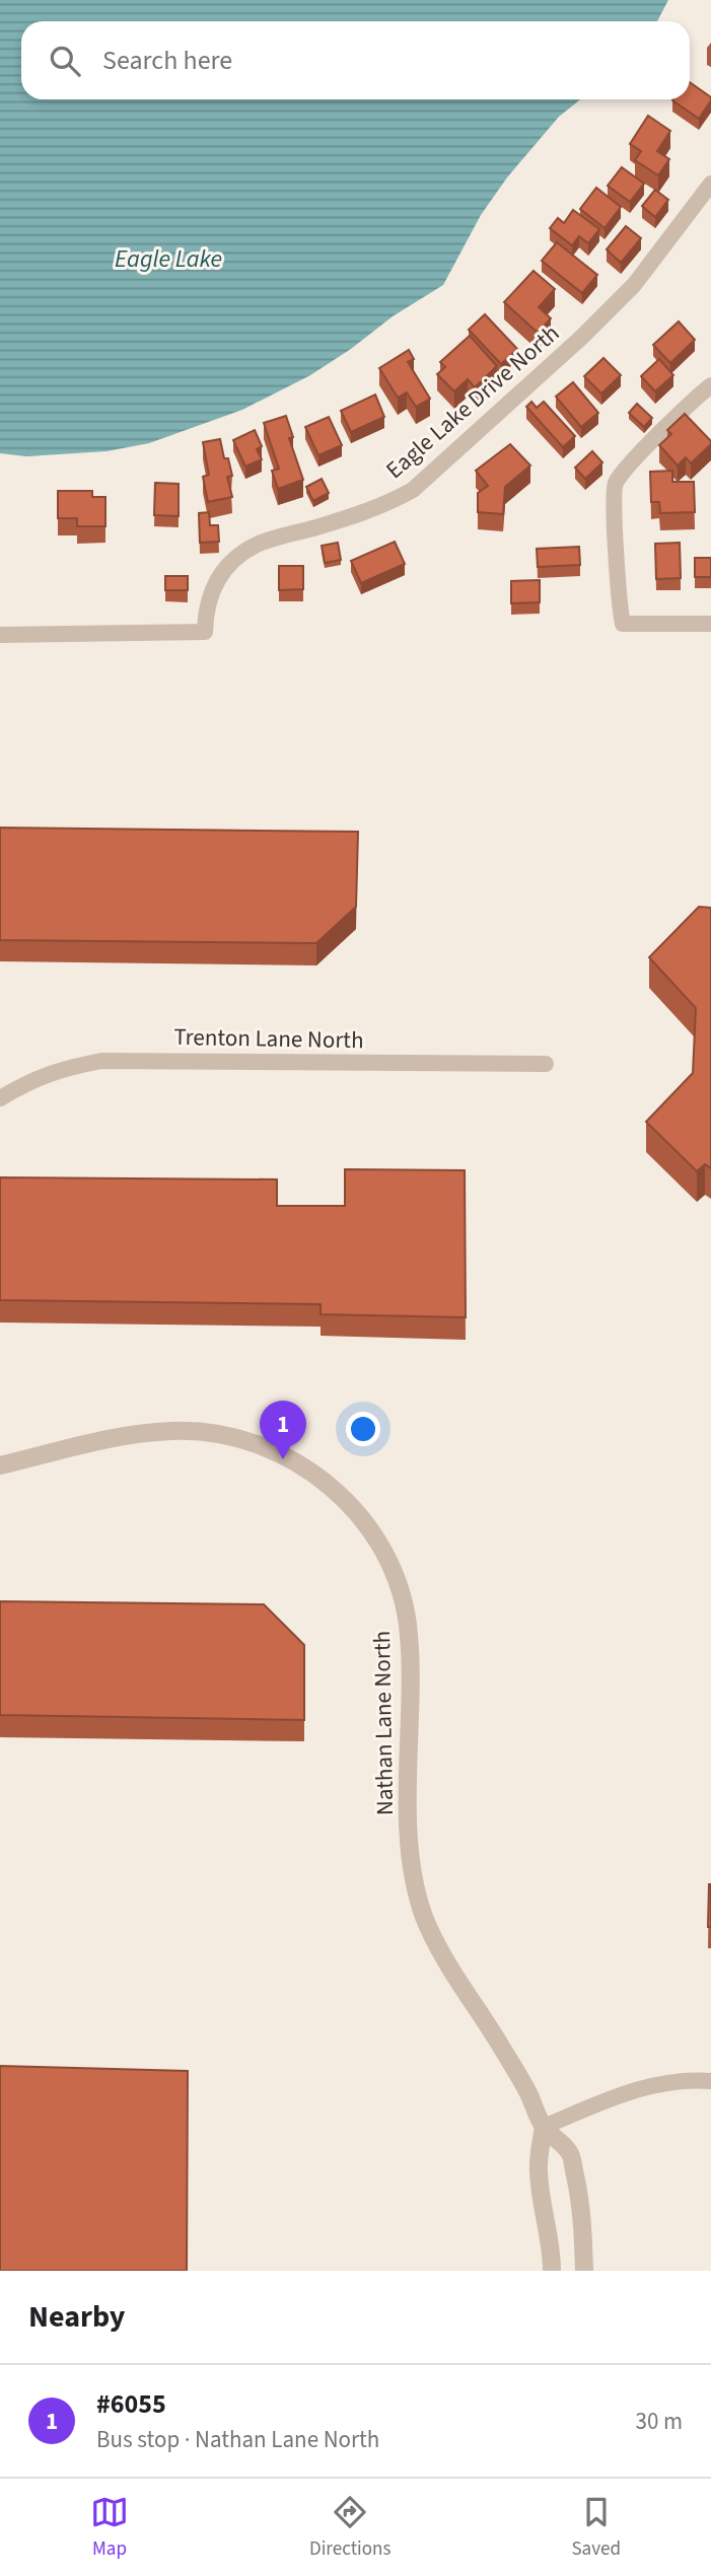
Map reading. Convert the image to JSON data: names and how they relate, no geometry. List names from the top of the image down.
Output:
{
  "streets": {
    "street": ["Eagle Lake Drive North", "Trenton Lane North", "Nathan Lane North"]
  },
  "water": ["Eagle Lake"],
  "page": {
    "search": "Search here",
    "pins": "1",
    "heading": "Nearby",
    "list": [
      {
        "mark": "1",
        "name": "#6055",
        "note": "Bus stop · Nathan Lane North",
        "value": "30 m"
      }
    ],
    "nav": ["Map", "Directions", "Saved"]
  }
}
